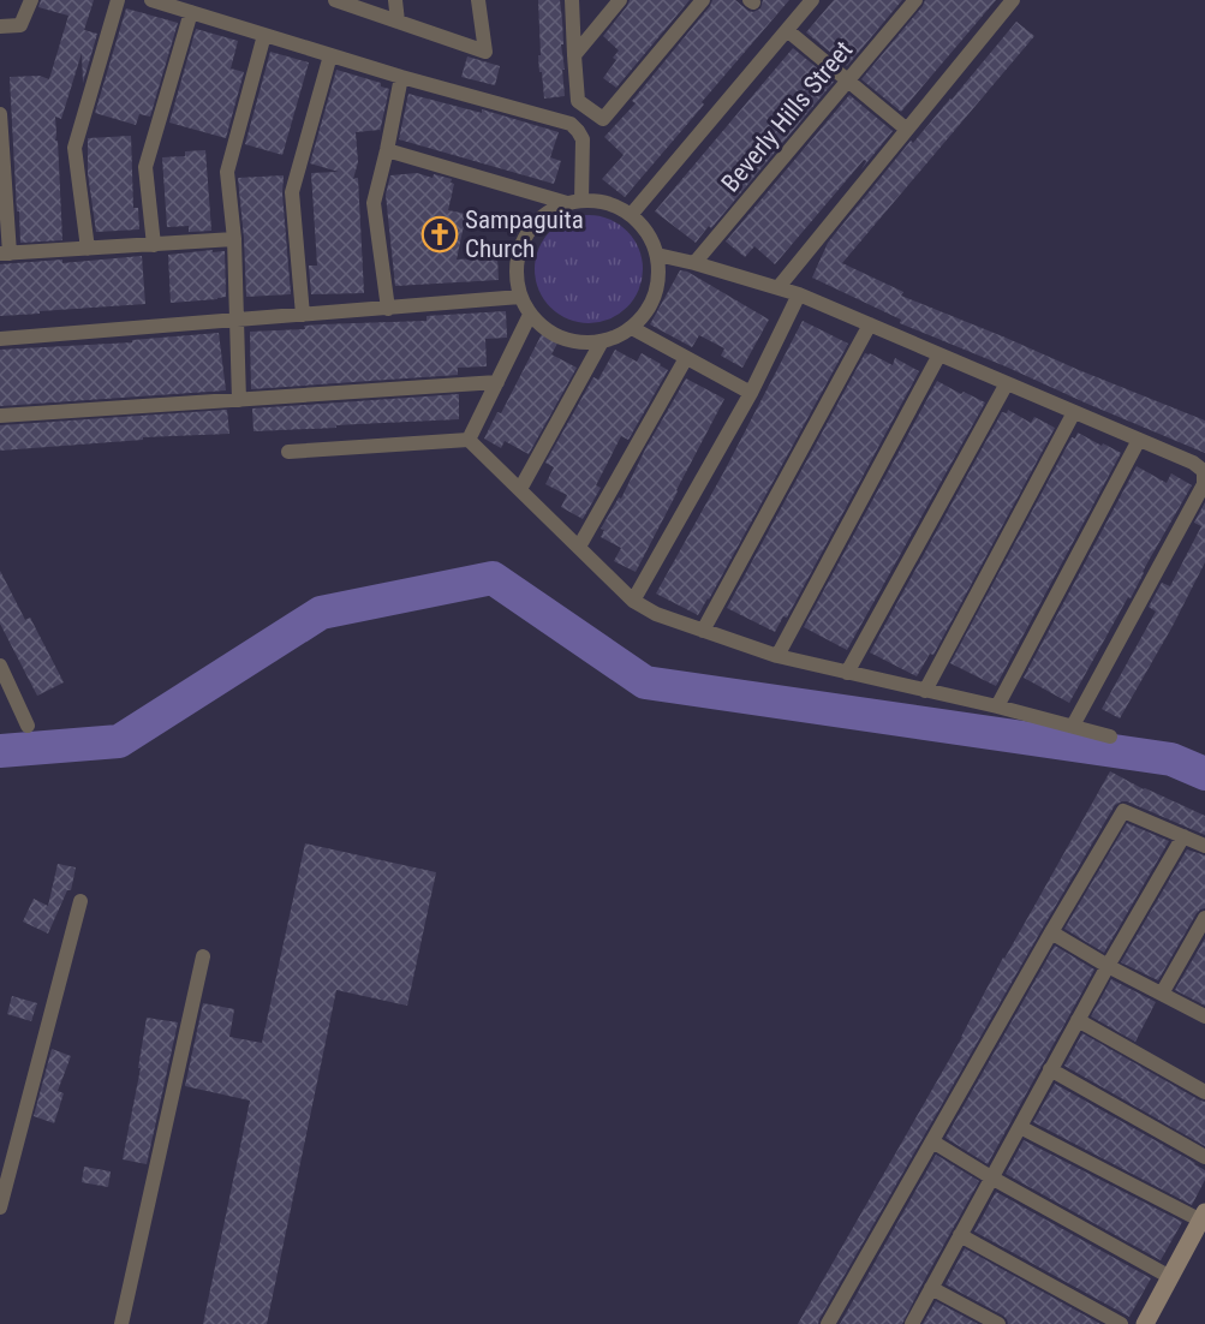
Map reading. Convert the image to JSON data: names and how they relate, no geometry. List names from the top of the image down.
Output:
{
  "streets": {
    "street": ["Beverly Hills Street"]
  },
  "places": {
    "church": ["Sampaguita Church"]
  }
}
